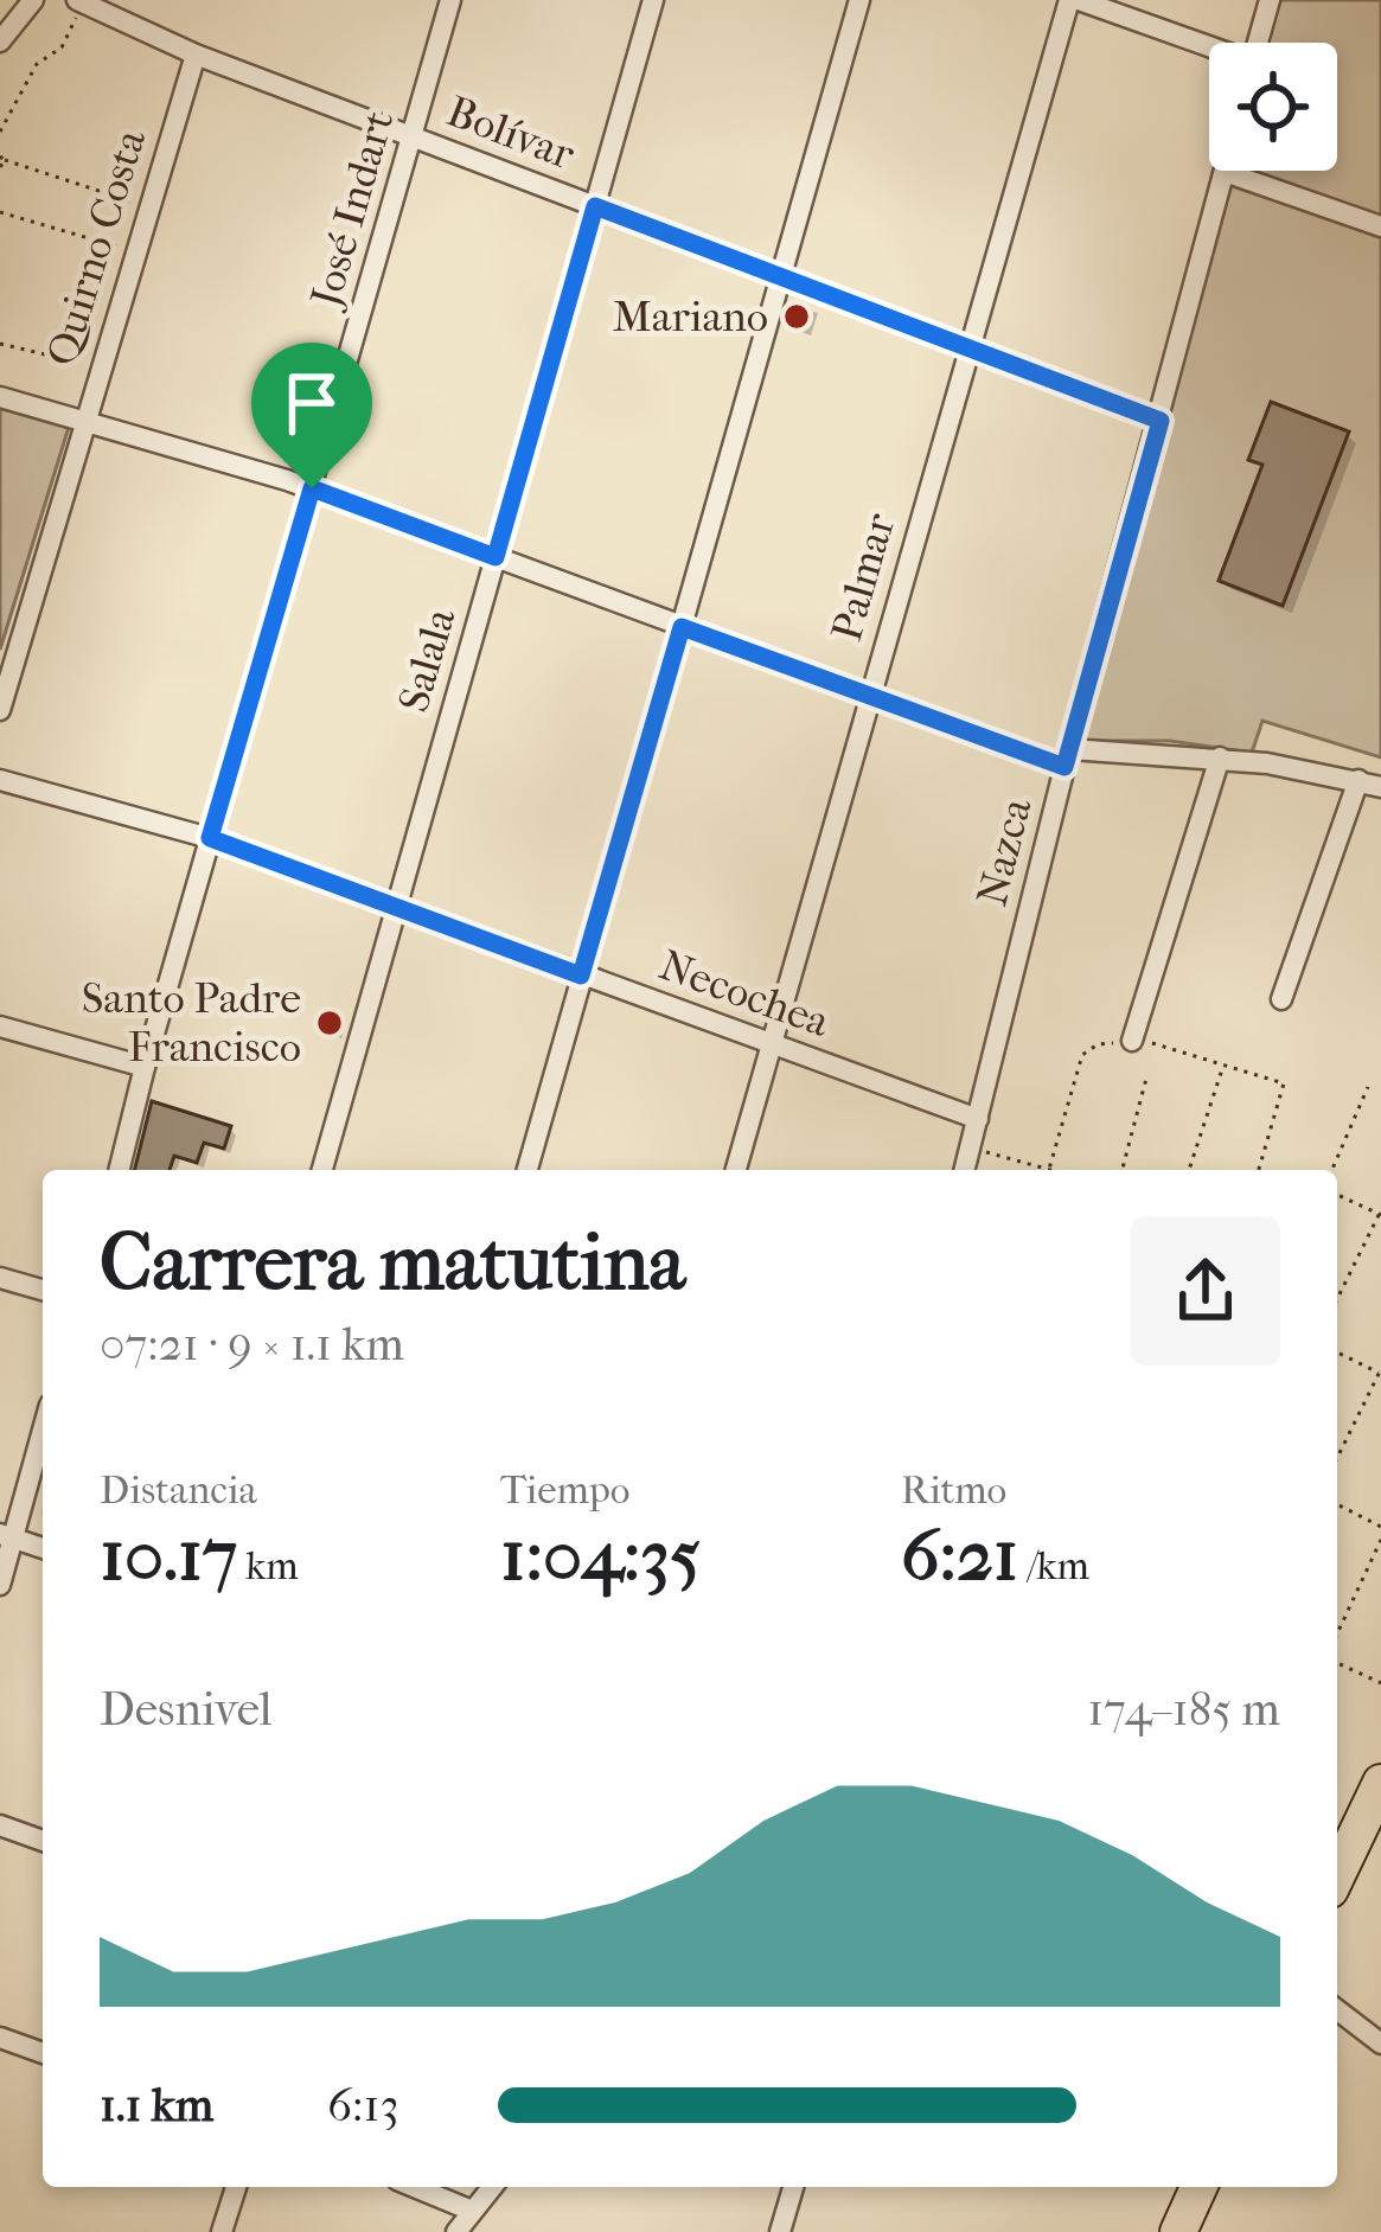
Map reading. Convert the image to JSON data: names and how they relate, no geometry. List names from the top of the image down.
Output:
{
  "streets": {
    "street": [
      "Bolívar",
      "José Indart",
      "Quirno Costa",
      "Palmar",
      "Salala",
      "Nazca",
      "Necochea"
    ]
  },
  "crossings": [
    ["Bolívar", "José Indart"],
    ["Bolívar", "Quirno Costa"],
    ["Bolívar", "Palmar"],
    ["Bolívar", "Salala"],
    ["Bolívar", "Nazca"],
    ["José Indart", "Necochea"],
    ["Palmar", "Necochea"],
    ["Salala", "Necochea"],
    ["Nazca", "Necochea"]
  ],
  "places": ["Mariano", "Santo Padre Francisco"],
  "page": {
    "heading": ["Carrera matutina", "07:21 · 9 × 1.1 km"],
    "stats": [
      ["Distancia", "10.17 km"],
      ["Tiempo", "1:04:35"],
      ["Ritmo", "6:21 /km"]
    ],
    "chart": ["Desnivel", "174–185 m"],
    "list": [
      {
        "name": "1.1 km",
        "note": "6:13"
      }
    ]
  }
}
